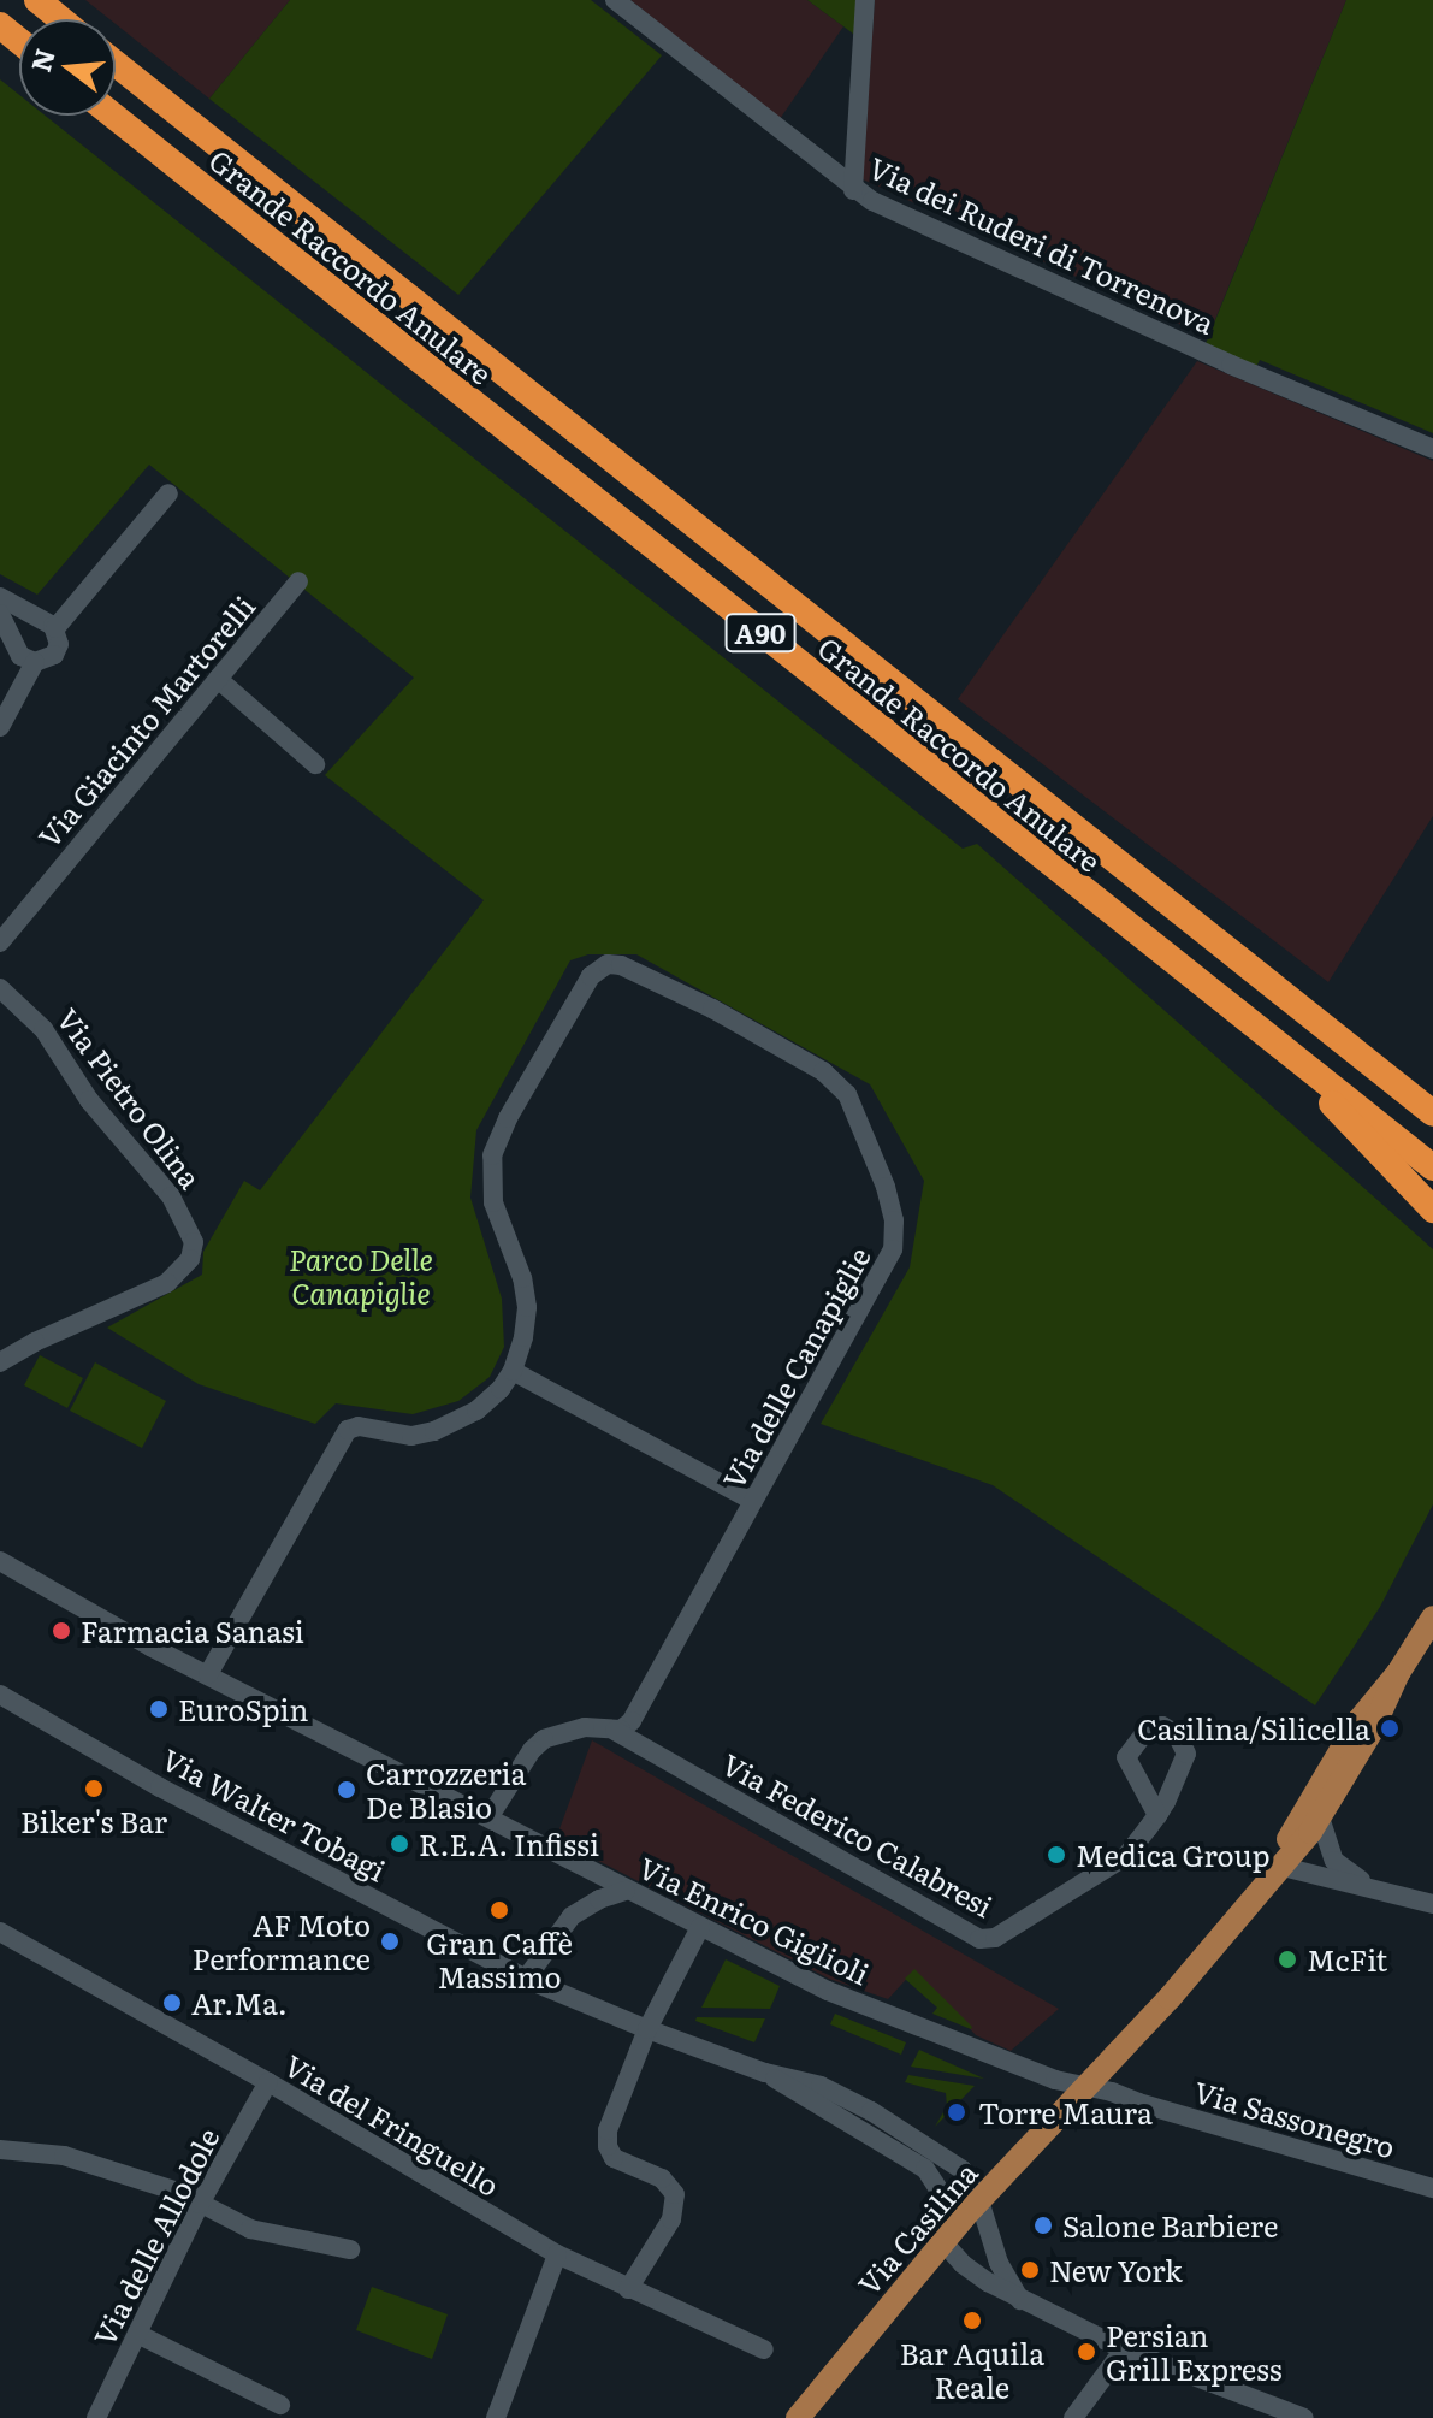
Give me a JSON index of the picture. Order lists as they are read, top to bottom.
{
  "streets": {
    "highway": ["Grande Raccordo Anulare", "A90"],
    "main road": ["Via Casilina"],
    "street": [
      "Via dei Ruderi di Torrenova",
      "Via Giacinto Martorelli",
      "Via Pietro Olina",
      "Via delle Canapiglie",
      "Via Walter Tobagi",
      "Via Federico Calabresi",
      "Via Enrico Giglioli",
      "Via Sassonegro",
      "Via del Fringuello",
      "Via delle Allodole"
    ]
  },
  "crossings": [
    ["Via delle Canapiglie", "Via Federico Calabresi"],
    ["Via Walter Tobagi", "Via Casilina"],
    ["Via Enrico Giglioli", "Via Sassonegro"],
    ["Via Enrico Giglioli", "Via Casilina"],
    ["Via Sassonegro", "Via Casilina"],
    ["Via del Fringuello", "Via delle Allodole"]
  ],
  "parks": ["Parco Delle Canapiglie"],
  "places": [
    "Farmacia Sanasi",
    "EuroSpin",
    "Casilina/Silicella",
    "Biker's Bar",
    "Carrozzeria De Blasio",
    "R.E.A. Infissi",
    "Medica Group",
    "Gran Caffè Massimo",
    "AF Moto Performance",
    "McFit",
    "Ar.Ma.",
    "Torre Maura",
    "Salone Barbiere",
    "New York",
    "Bar Aquila Reale",
    "Persian Grill Express"
  ],
  "north": "left"
}
